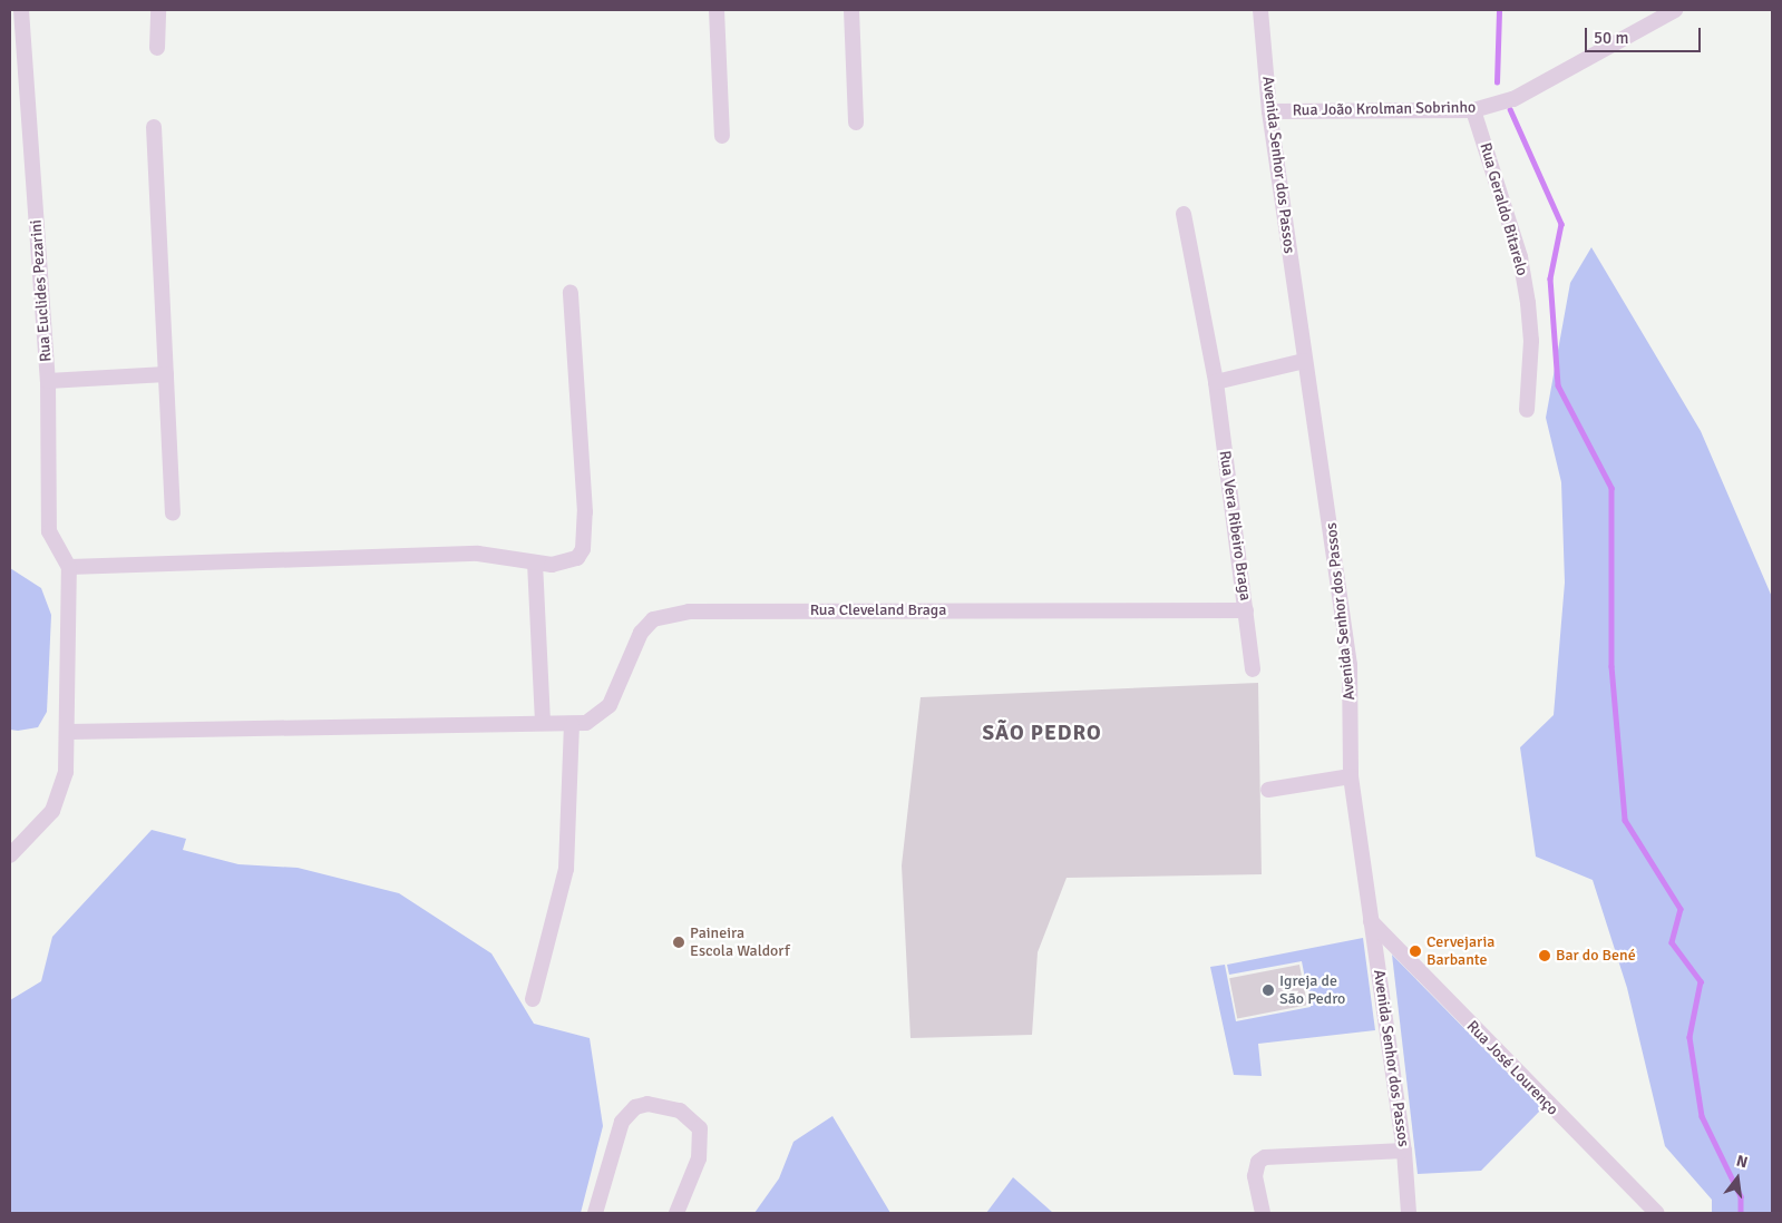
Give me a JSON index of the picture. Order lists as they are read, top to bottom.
{
  "streets": {
    "street": [
      "Rua João Krolman Sobrinho",
      "Avenida Senhor dos Passos",
      "Rua Geraldo Bitarelo",
      "Rua Euclides Pezarini",
      "Rua Vera Ribeiro Braga",
      "Rua Cleveland Braga",
      "Rua José Lourenço"
    ]
  },
  "crossings": [
    ["Rua João Krolman Sobrinho", "Avenida Senhor dos Passos"],
    ["Rua João Krolman Sobrinho", "Rua Geraldo Bitarelo"],
    ["Avenida Senhor dos Passos", "Rua José Lourenço"],
    ["Rua Vera Ribeiro Braga", "Rua Cleveland Braga"]
  ],
  "districts": ["SÃO PEDRO"],
  "places": [
    "Paineira Escola Waldorf",
    "Cervejaria Barbante",
    "Bar do Bené",
    "Igreja de São Pedro"
  ],
  "scale_bar": "50 m",
  "north": "top"
}
